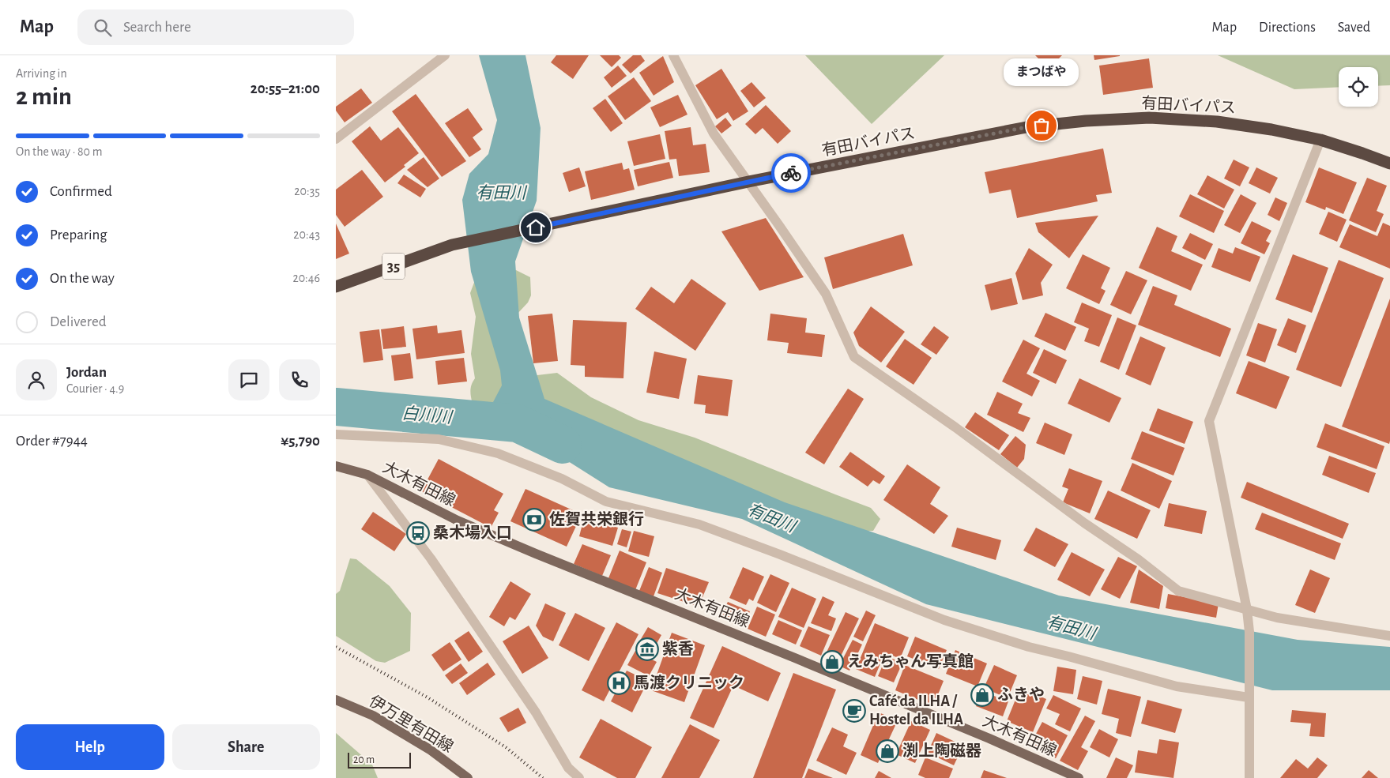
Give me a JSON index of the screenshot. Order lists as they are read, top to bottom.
{
  "streets": {
    "highway": ["有田バイパス", "35"],
    "main road": ["大木有田線", "伊万里有田線"]
  },
  "water": ["有田川", "白川川"],
  "places": {
    "other": ["まつばや"],
    "bank": ["佐賀共栄銀行"],
    "bus stop": ["桑木場入口"],
    "museum": ["紫香"],
    "shop": ["えみちゃん写真館", "ふきや", "渕上陶磁器"],
    "hospital": ["馬渡クリニック"],
    "cafe": ["Café da ILHA / Hostel da ILHA"]
  },
  "scale_bar": "20 m",
  "page": {
    "header": "Map",
    "search": "Search here",
    "nav": ["Map", "Directions", "Saved"],
    "heading": ["2 min", "Arriving in", "20:55–21:00"],
    "panel": [
      "Jordan",
      "Courier · 4.9",
      "Order #7944",
      "¥5,790"
    ],
    "bubble": "まつばや",
    "bar": "On the way · 80 m",
    "list": [
      ["Confirmed", "20:35"],
      ["Preparing", "20:43"],
      ["On the way", "20:46"],
      "Delivered"
    ],
    "buttons": ["Help", "Share"],
    "scale": "20 m"
  }
}
